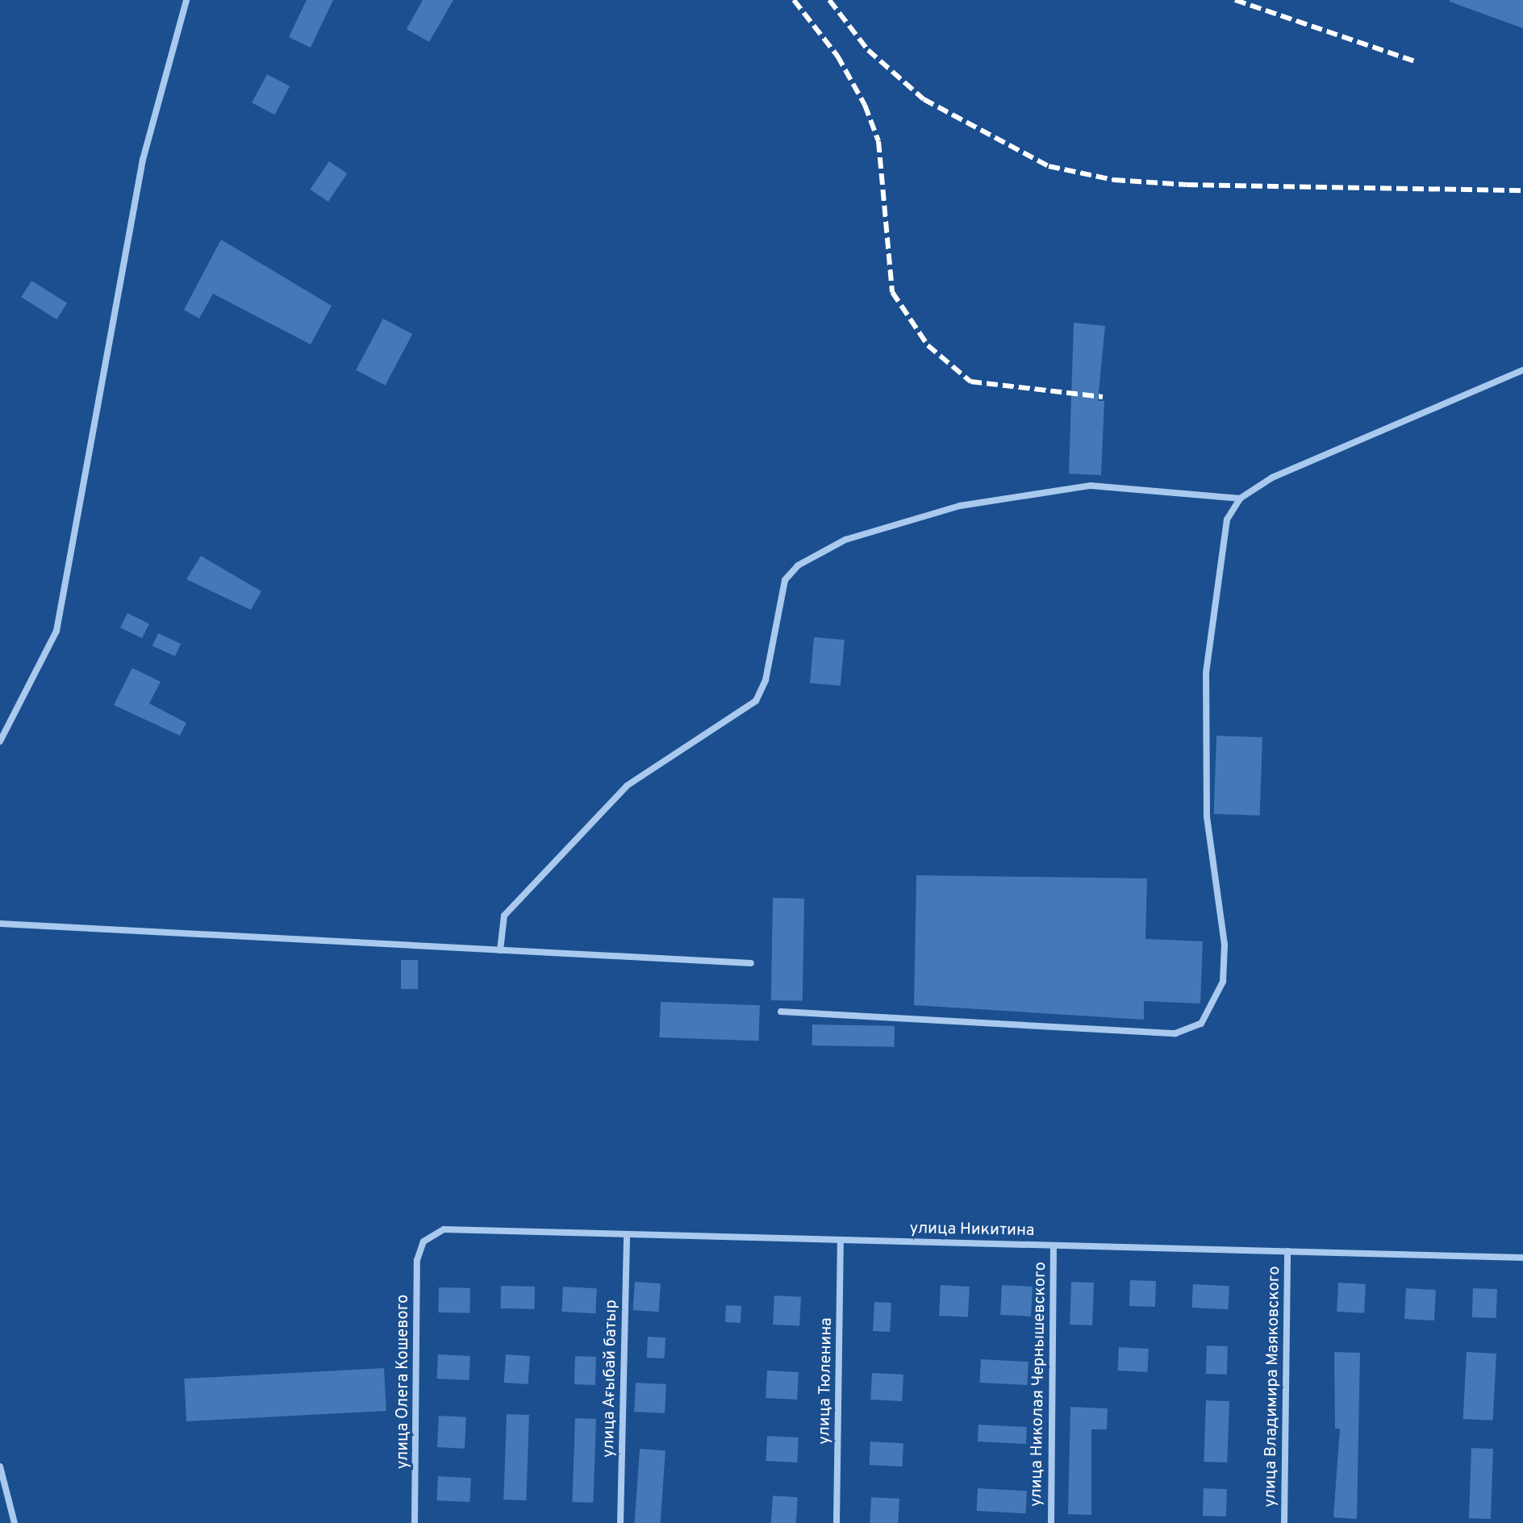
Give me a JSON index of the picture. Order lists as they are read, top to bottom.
{
  "streets": {
    "street": [
      "улица Никитина",
      "улица Ағыбай батыр",
      "улица Тюленина",
      "улица Олега Кошевого",
      "улица Николая Чернышевского",
      "улица Владимира Маяковского"
    ]
  },
  "crossings": [
    ["улица Никитина", "улица Ағыбай батыр"],
    ["улица Никитина", "улица Тюленина"],
    ["улица Никитина", "улица Олега Кошевого"],
    ["улица Никитина", "улица Николая Чернышевского"],
    ["улица Никитина", "улица Владимира Маяковского"]
  ]
}
